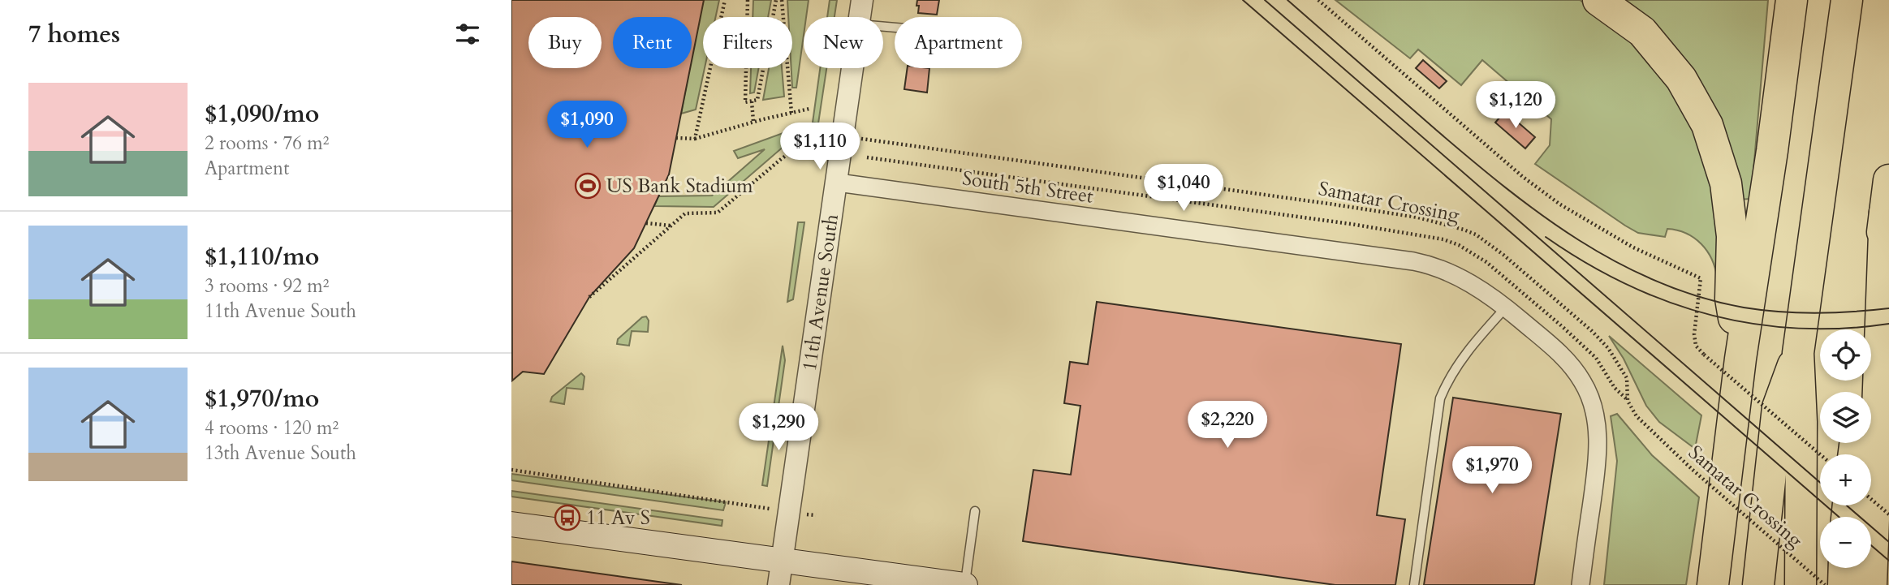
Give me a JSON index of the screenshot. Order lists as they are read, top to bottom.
{
  "streets": {
    "street": ["South 5th Street", "11th Avenue South"],
    "path": ["Samatar Crossing"]
  },
  "crossings": [
    ["South 5th Street", "11th Avenue South"]
  ],
  "places": {
    "sports": ["US Bank Stadium"],
    "bus stop": ["11 Av S"]
  },
  "page": {
    "heading": "7 homes",
    "chip": [
      "Buy",
      "Rent",
      "Filters",
      "New",
      "Apartment"
    ],
    "list": [
      {
        "name": "$1,090/mo",
        "note": "2 rooms · 76 m² · Apartment"
      },
      {
        "name": "$1,110/mo",
        "note": "3 rooms · 92 m² · 11th Avenue South"
      },
      {
        "name": "$1,970/mo",
        "note": "4 rooms · 120 m² · 13th Avenue South"
      }
    ],
    "price": [
      "$1,120",
      "$1,090",
      "$1,110",
      "$1,040",
      "$2,220",
      "$1,290",
      "$1,970"
    ],
    "map_buttons": ["+", "−"]
  }
}
